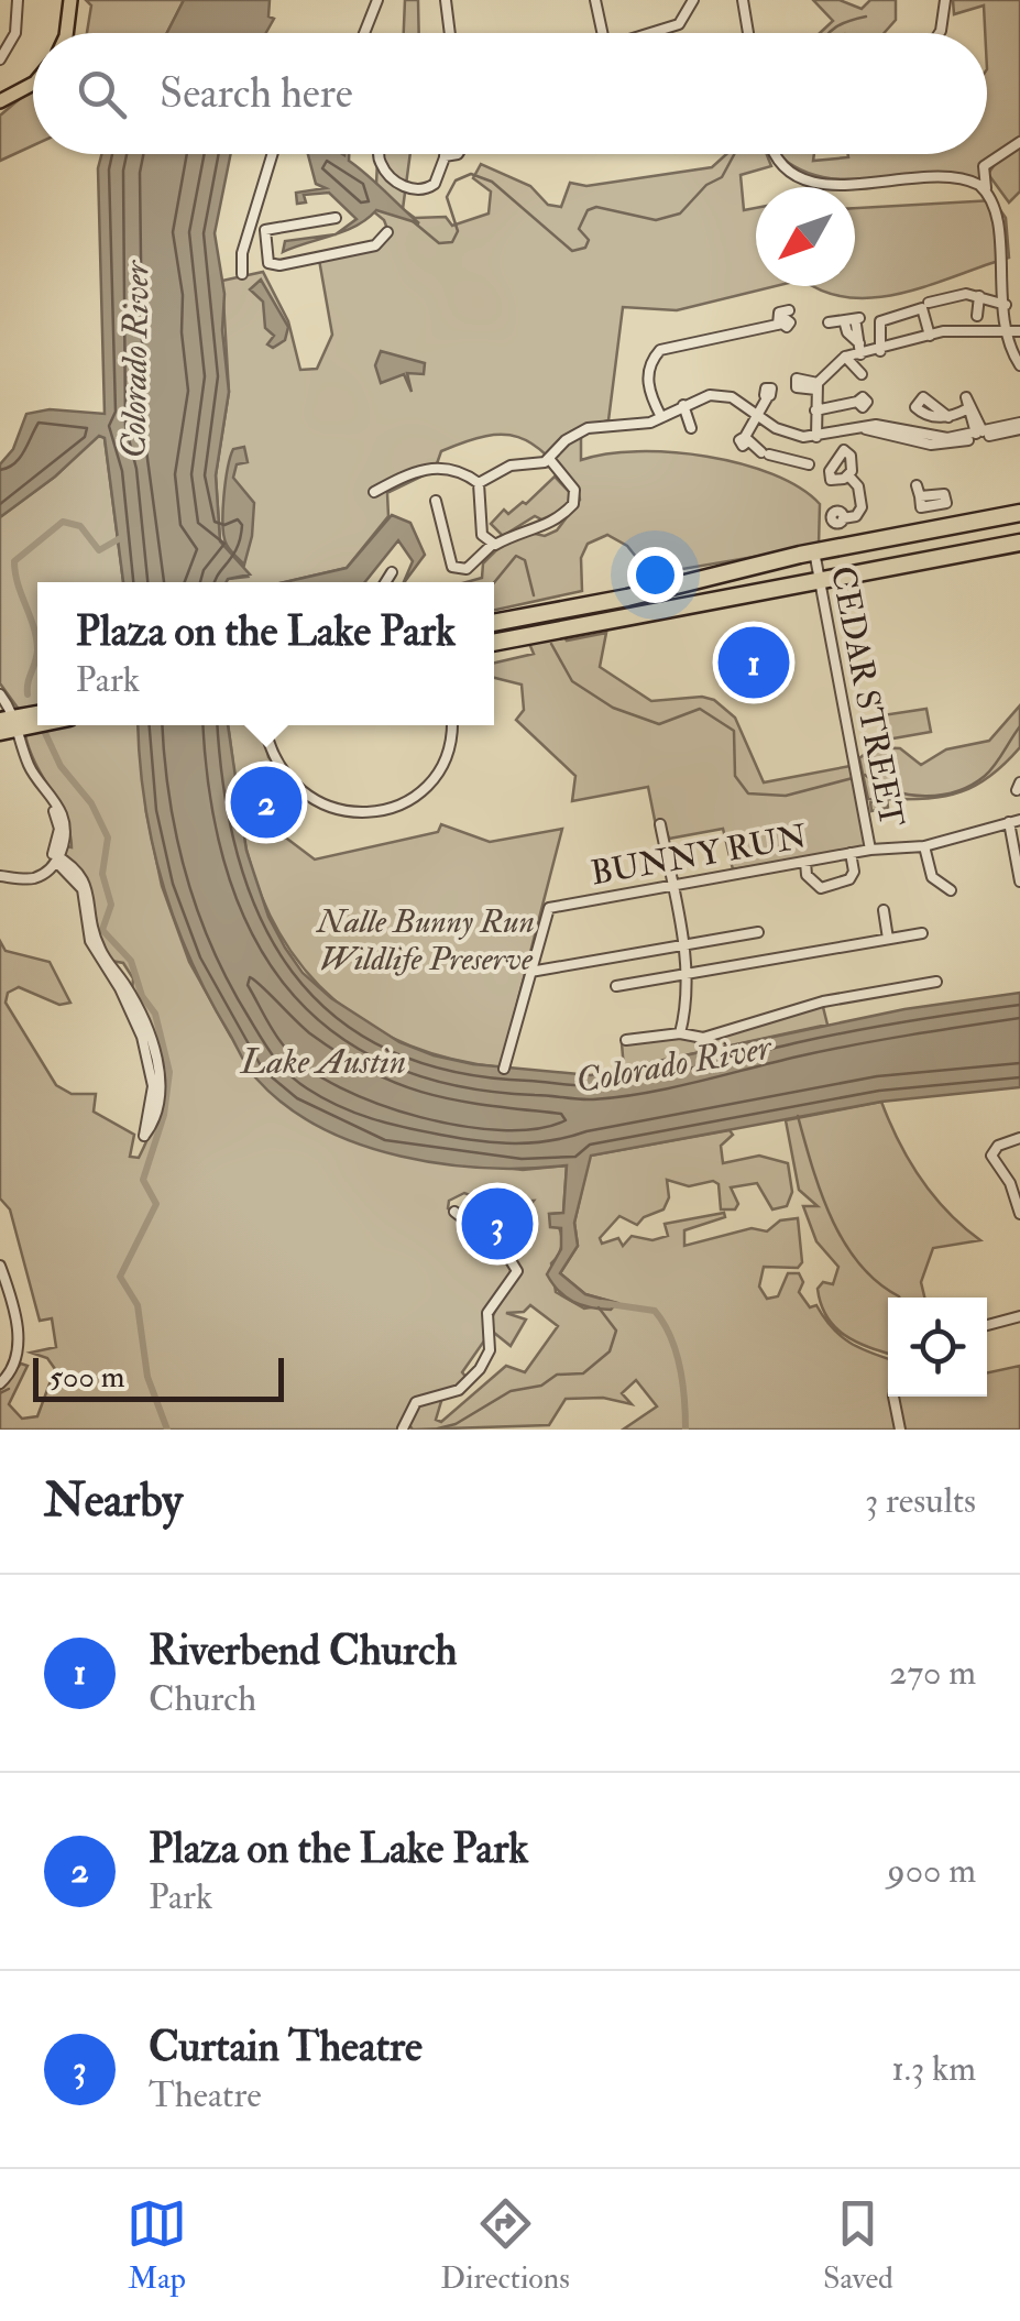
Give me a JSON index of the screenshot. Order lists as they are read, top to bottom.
{
  "streets": {
    "street": ["CEDAR STREET", "BUNNY RUN"]
  },
  "crossings": [
    ["CEDAR STREET", "BUNNY RUN"]
  ],
  "water": ["Colorado River", "Lake Austin"],
  "parks": ["Nalle Bunny Run Wildlife Preserve"],
  "scale_bar": "500 m",
  "north": "bottom left",
  "page": {
    "search": "Search here",
    "popup": ["Plaza on the Lake Park", "Park"],
    "pins": ["1", "2", "3"],
    "scale": "500 m",
    "heading": ["Nearby", "3 results"],
    "list": [
      {
        "mark": "1",
        "name": "Riverbend Church",
        "note": "Church",
        "value": "270 m"
      },
      {
        "mark": "2",
        "name": "Plaza on the Lake Park",
        "note": "Park",
        "value": "900 m"
      },
      {
        "mark": "3",
        "name": "Curtain Theatre",
        "note": "Theatre",
        "value": "1.3 km"
      }
    ],
    "nav": ["Map", "Directions", "Saved"]
  }
}
